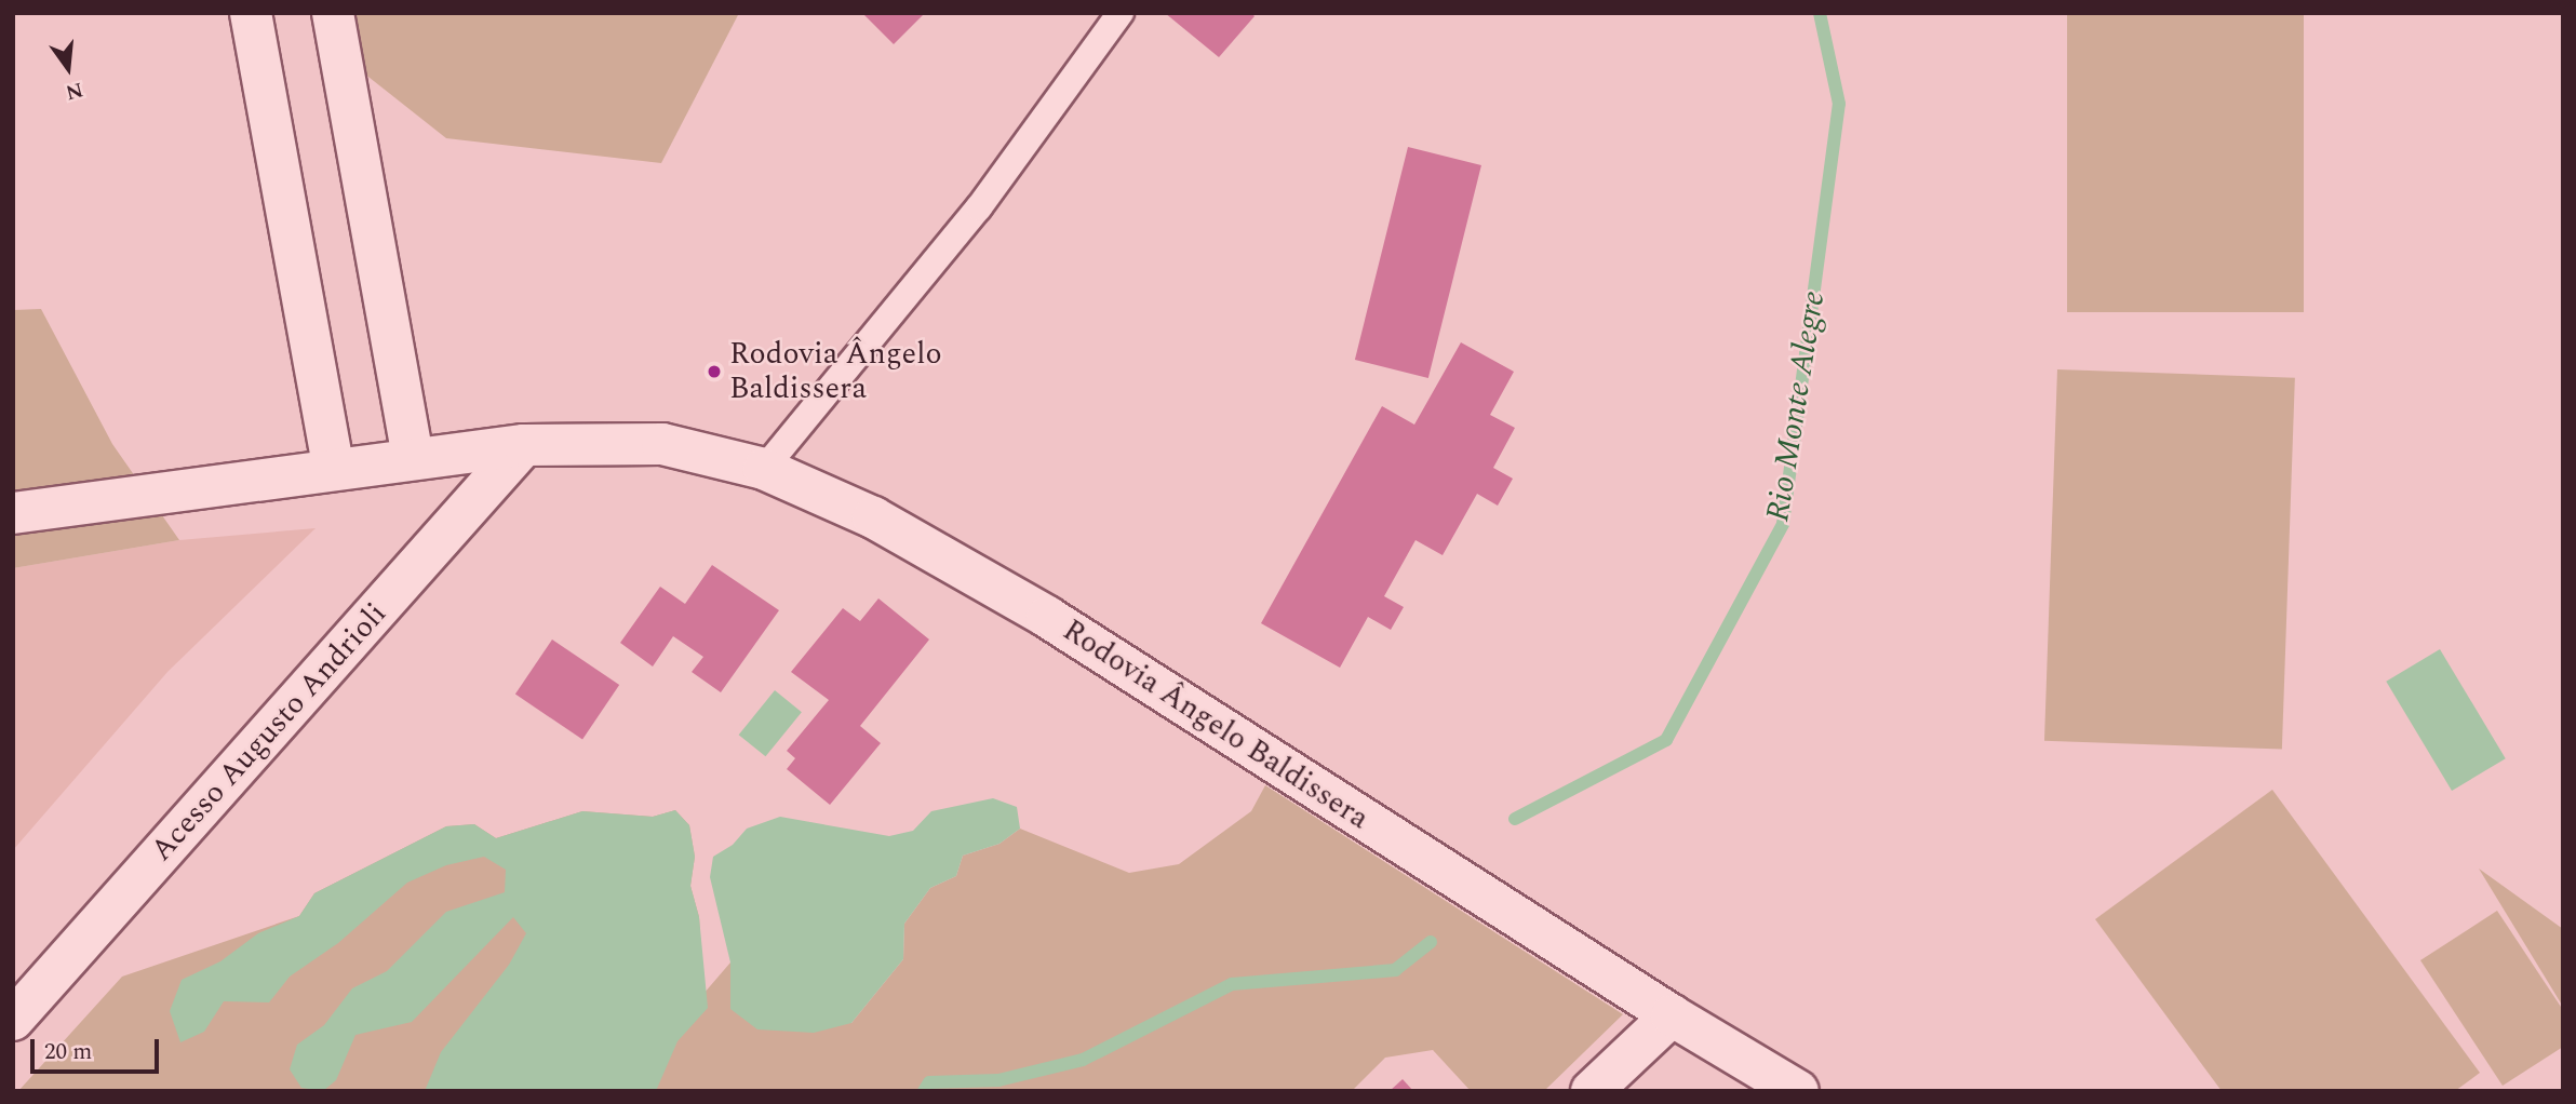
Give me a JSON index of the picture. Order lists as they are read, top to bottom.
{
  "streets": {
    "street": ["Rodovia Ângelo Baldissera", "Acesso Augusto Andrioli"]
  },
  "crossings": [
    ["Rodovia Ângelo Baldissera", "Acesso Augusto Andrioli"]
  ],
  "water": ["Rio Monte Alegre"],
  "places": ["Rodovia Ângelo Baldissera"],
  "scale_bar": "20 m",
  "north": "bottom"
}
